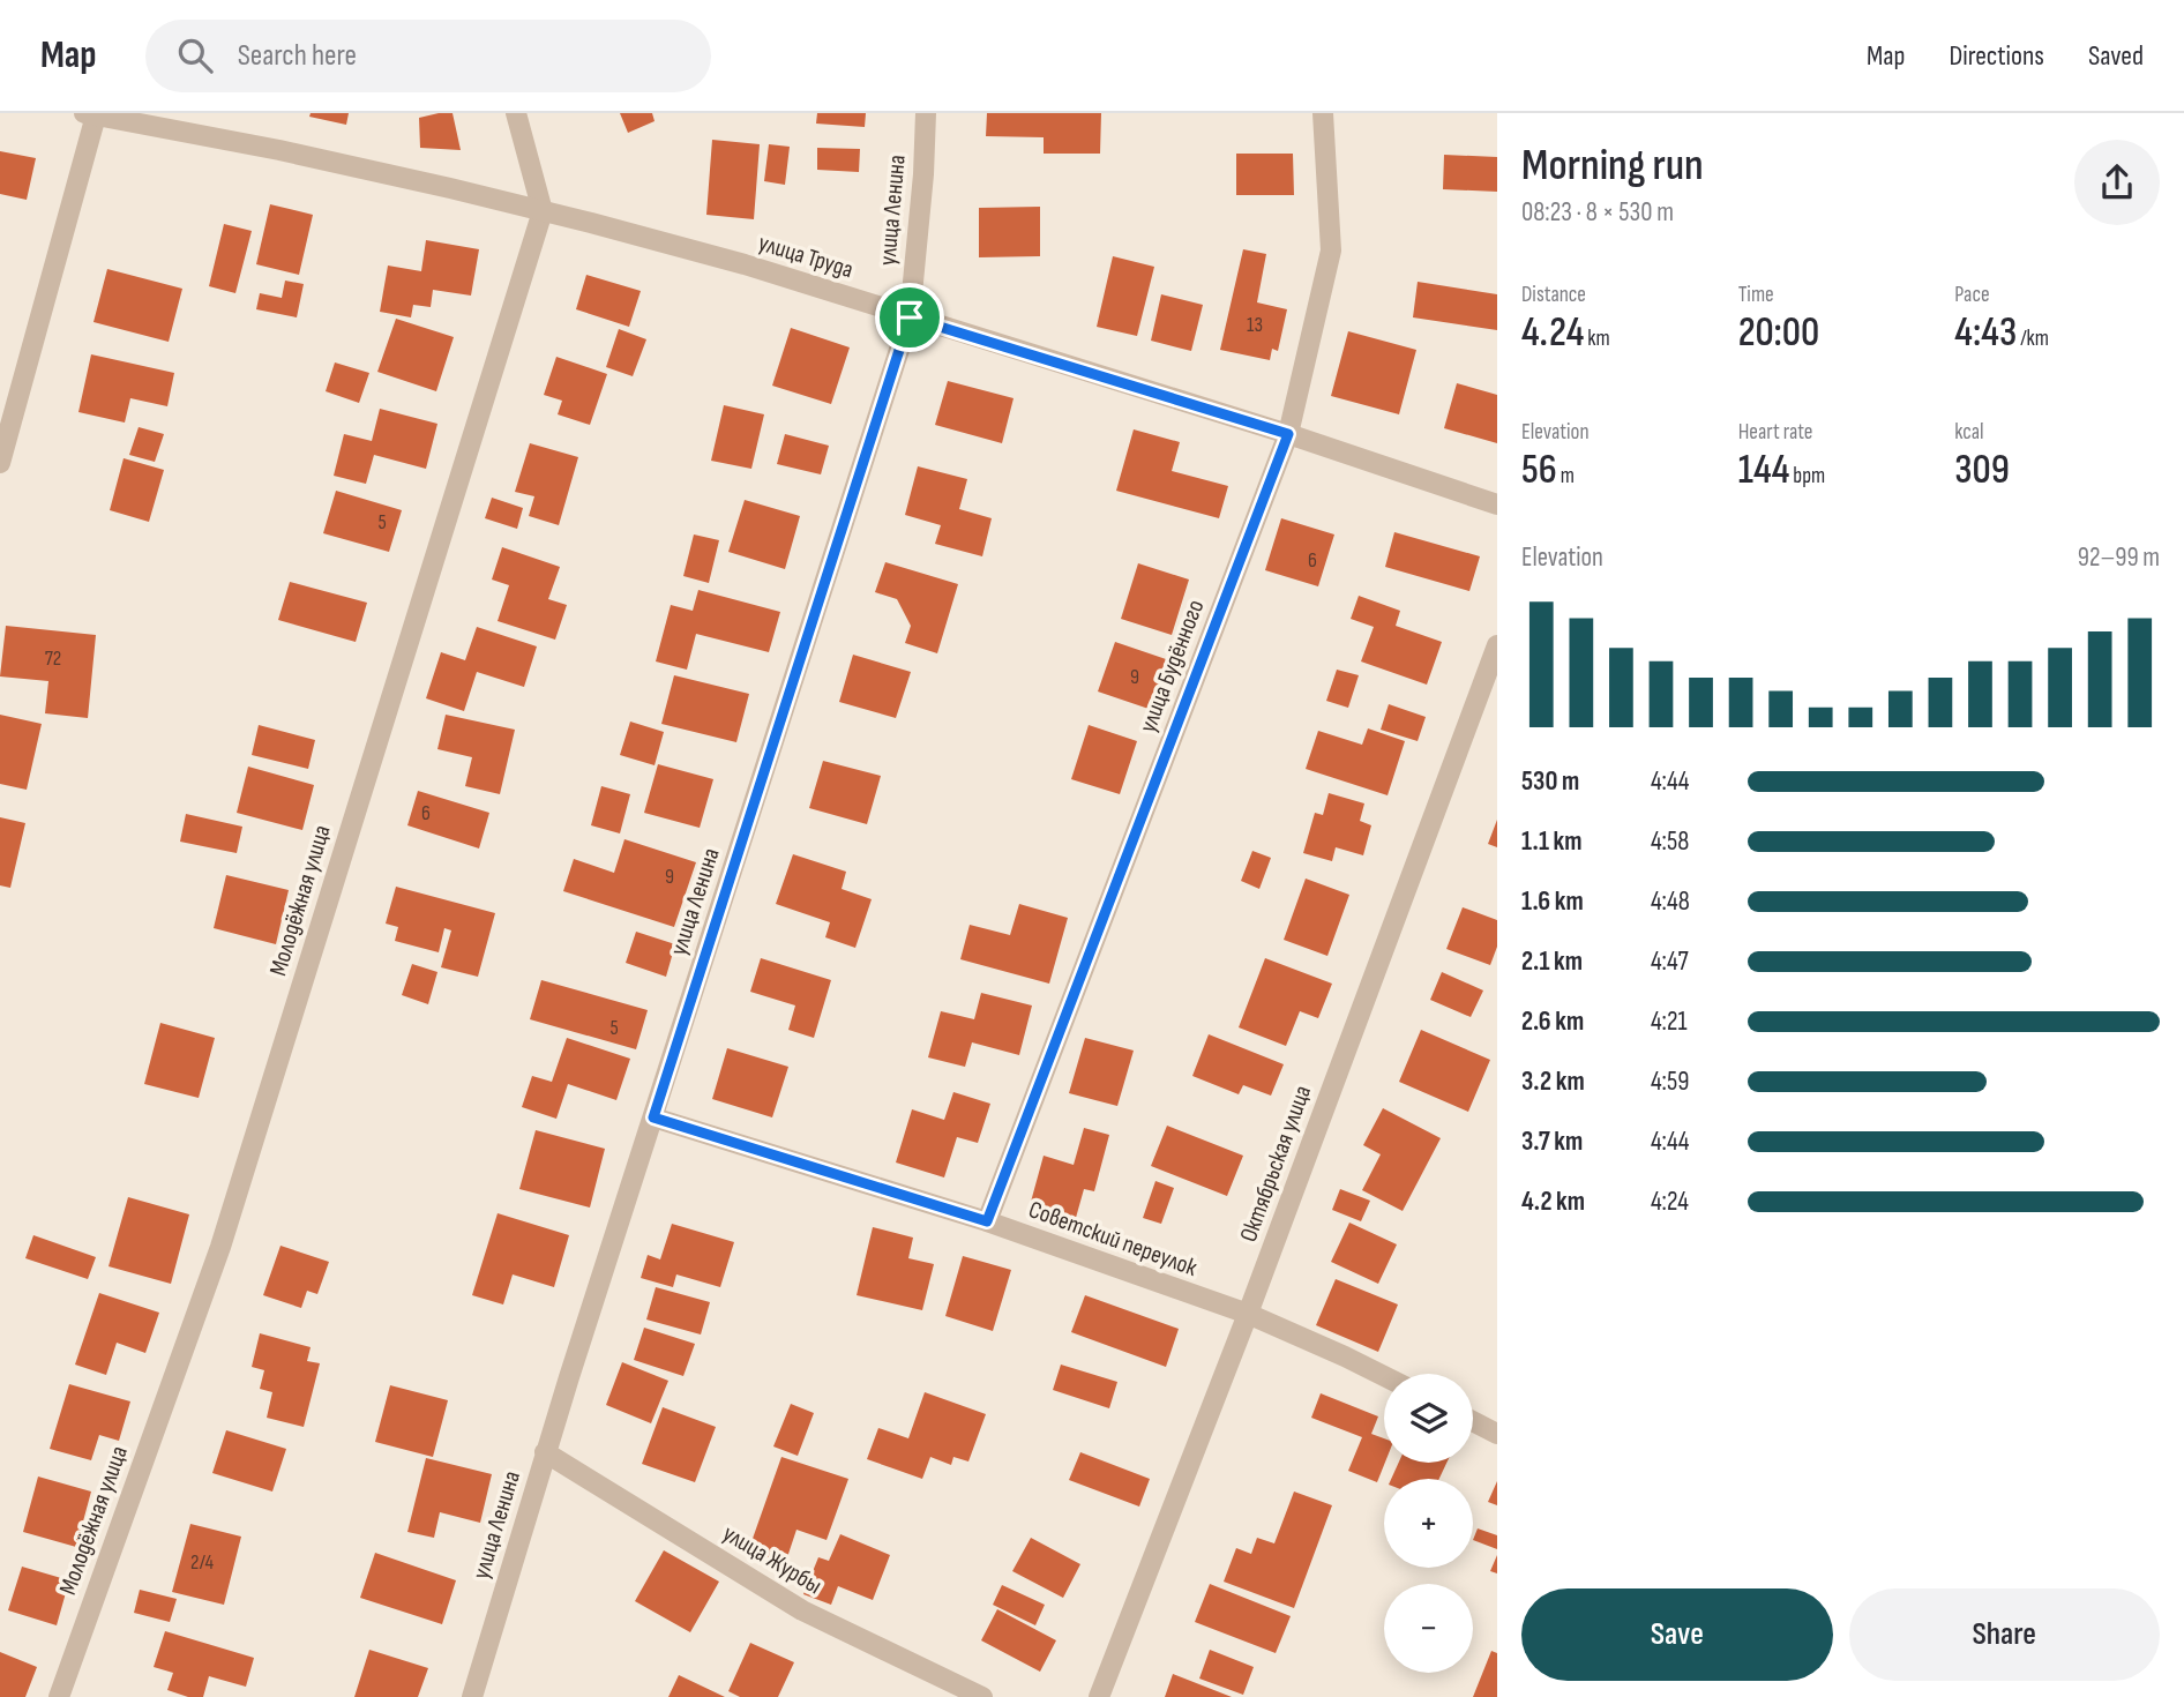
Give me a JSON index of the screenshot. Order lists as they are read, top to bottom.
{
  "streets": {
    "street": [
      "улица Ленина",
      "улица Труда",
      "улица Будённого",
      "Молодёжная улица",
      "Октябрьская улица",
      "Советский переулок",
      "улица Журбы"
    ]
  },
  "crossings": [
    ["улица Ленина", "улица Труда"],
    ["улица Ленина", "Советский переулок"],
    ["улица Ленина", "улица Журбы"],
    ["улица Труда", "улица Будённого"],
    ["улица Труда", "Молодёжная улица"],
    ["улица Будённого", "Советский переулок"],
    ["Октябрьская улица", "Советский переулок"]
  ],
  "house_numbers": [
    "13",
    "5",
    "6",
    "72",
    "9",
    "6",
    "9",
    "5",
    "2/4"
  ],
  "page": {
    "header": "Map",
    "search": "Search here",
    "nav": ["Map", "Directions", "Saved"],
    "heading": ["Morning run", "08:23 · 8 × 530 m"],
    "stats": [
      ["Distance", "4.24 km"],
      ["Time", "20:00"],
      ["Pace", "4:43 /km"],
      ["Elevation", "56 m"],
      ["Heart rate", "144 bpm"],
      ["kcal", "309"]
    ],
    "chart": ["Elevation", "92–99 m"],
    "list": [
      {
        "name": "530 m",
        "note": "4:44"
      },
      {
        "name": "1.1 km",
        "note": "4:58"
      },
      {
        "name": "1.6 km",
        "note": "4:48"
      },
      {
        "name": "2.1 km",
        "note": "4:47"
      },
      {
        "name": "2.6 km",
        "note": "4:21"
      },
      {
        "name": "3.2 km",
        "note": "4:59"
      },
      {
        "name": "3.7 km",
        "note": "4:44"
      },
      {
        "name": "4.2 km",
        "note": "4:24"
      }
    ],
    "map_buttons": ["+", "−"],
    "buttons": ["Save", "Share"]
  }
}
